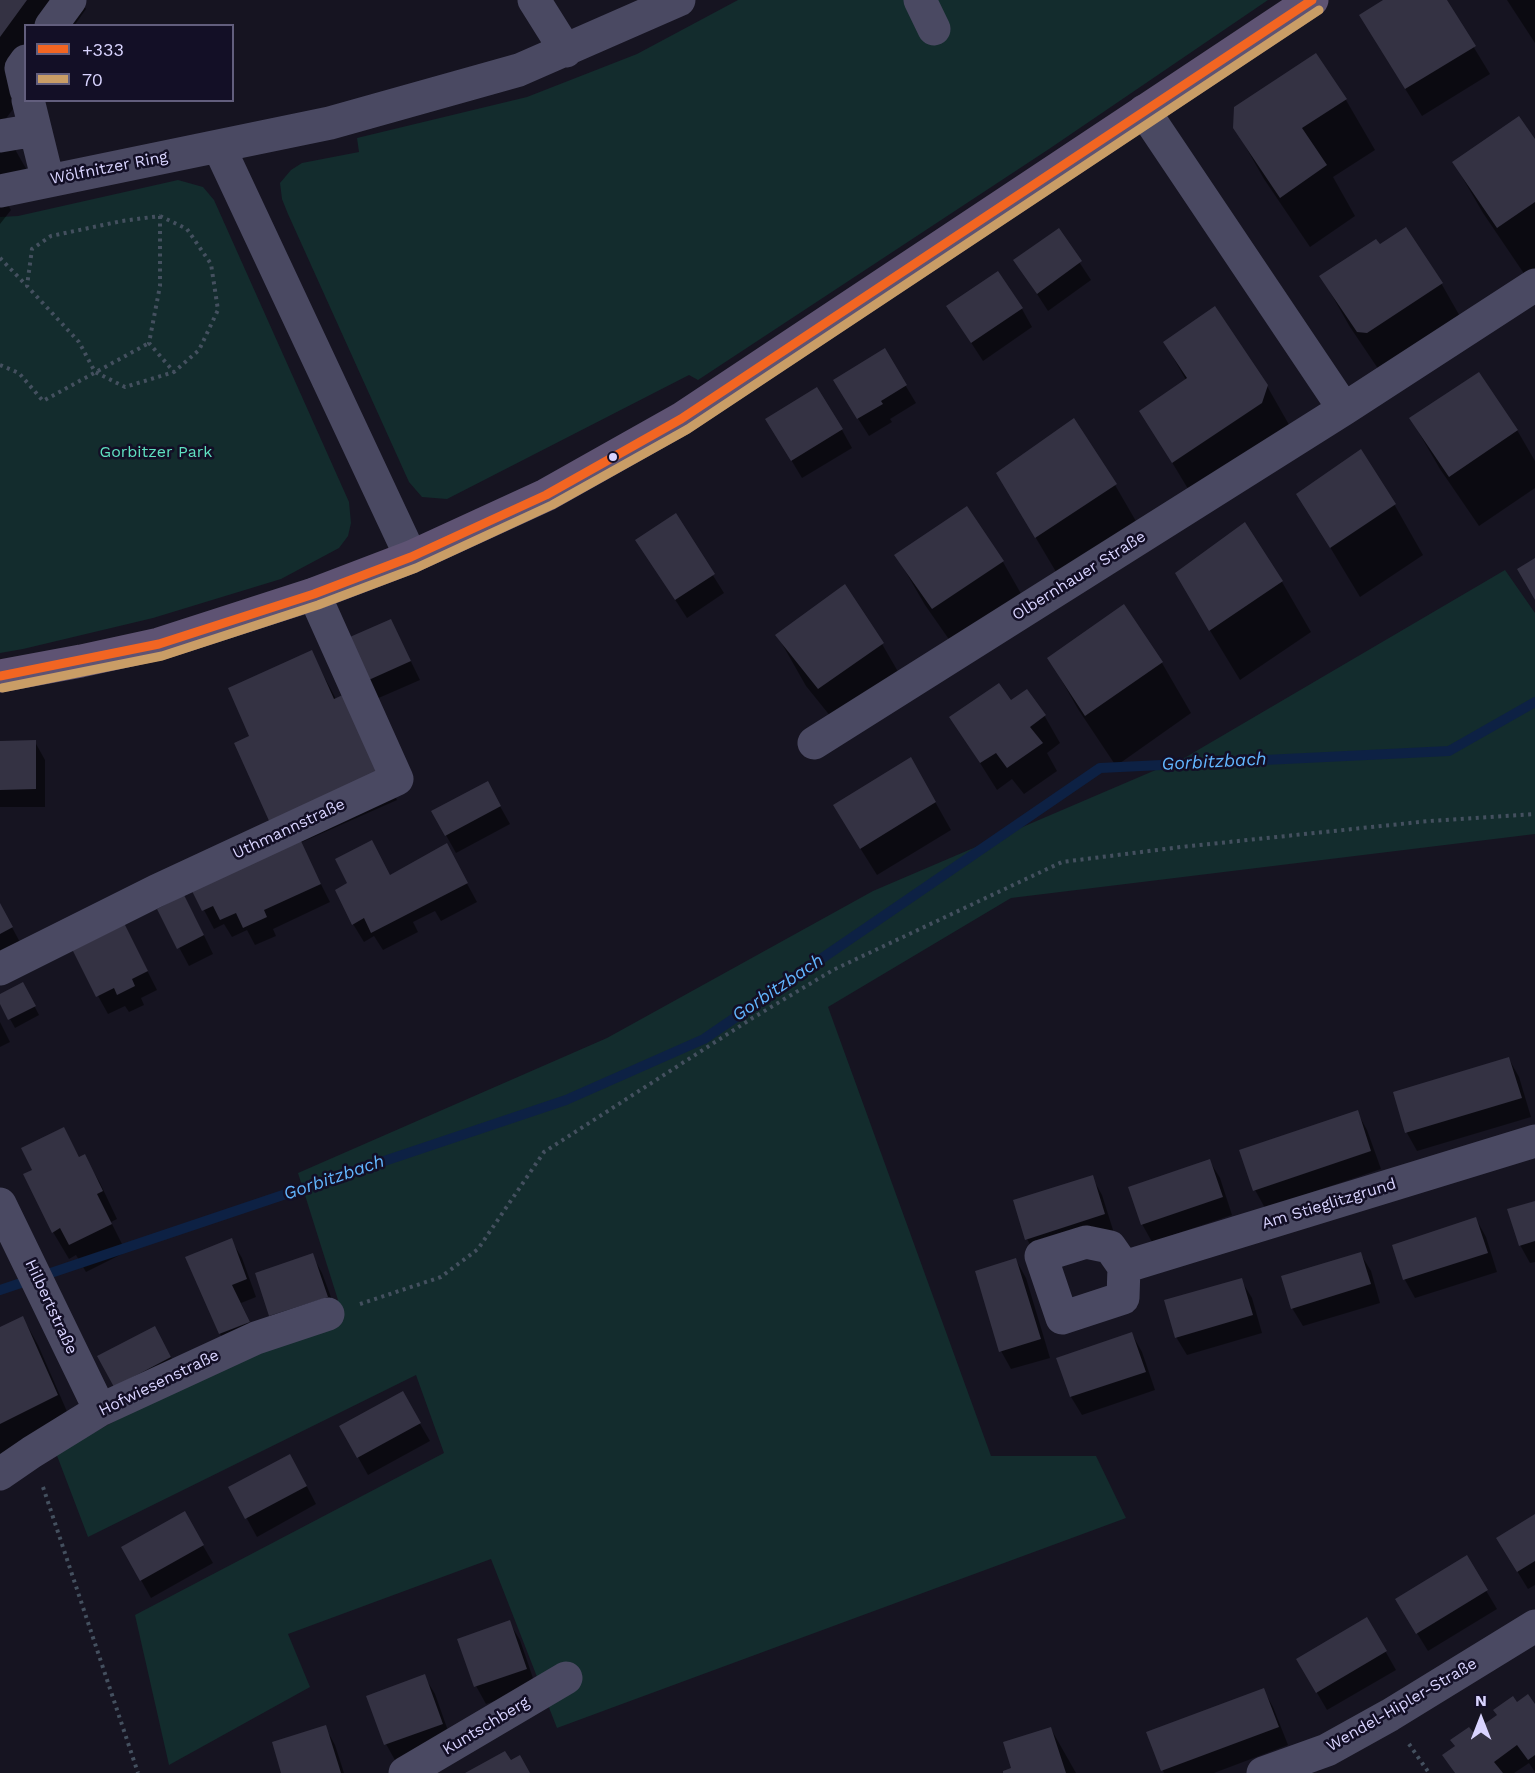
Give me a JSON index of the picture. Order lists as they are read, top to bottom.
{
  "streets": {
    "street": [
      "Wölfnitzer Ring",
      "Olbernhauer Straße",
      "Uthmannstraße",
      "Am Stieglitzgrund",
      "Hilbertstraße",
      "Hofwiesenstraße",
      "Wendel-Hipler-Straße",
      "Kuntschberg"
    ]
  },
  "crossings": [
    ["Hilbertstraße", "Hofwiesenstraße"]
  ],
  "water": ["Gorbitzbach"],
  "parks": ["Gorbitzer Park"],
  "lines": ["transit line +333", "transit line 70"],
  "legend": ["+333", "70"],
  "north": "top"
}
